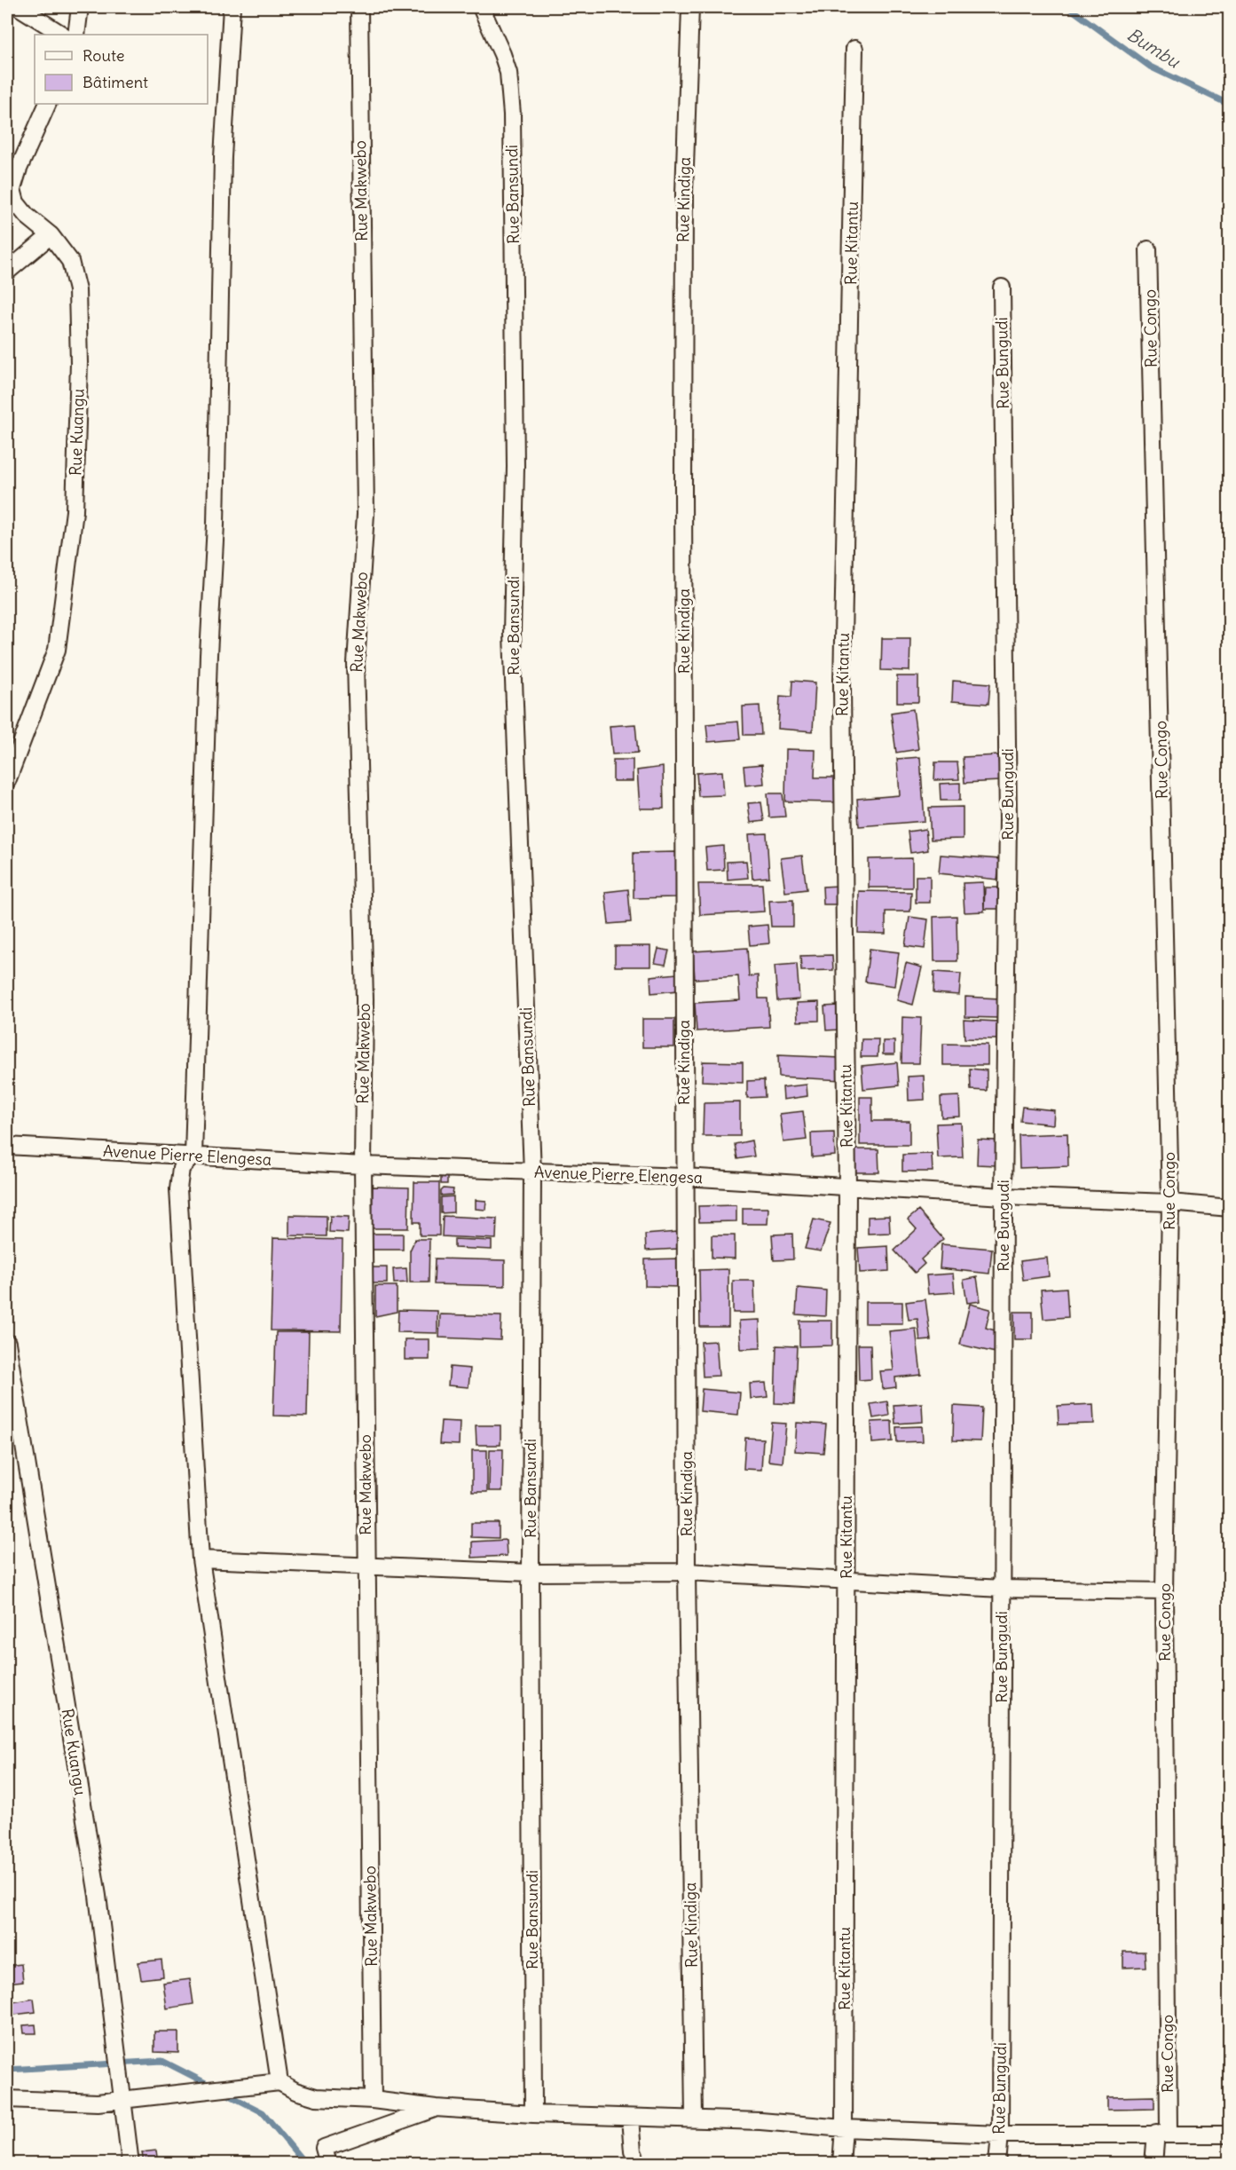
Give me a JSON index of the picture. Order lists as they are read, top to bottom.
{
  "streets": {
    "street": [
      "Rue Makwebo",
      "Rue Bansundi",
      "Rue Kindiga",
      "Rue Kitantu",
      "Rue Congo",
      "Rue Bungudi",
      "Rue Kuangu",
      "Avenue Pierre Elengesa"
    ]
  },
  "crossings": [
    ["Rue Makwebo", "Avenue Pierre Elengesa"],
    ["Rue Bansundi", "Avenue Pierre Elengesa"],
    ["Rue Kindiga", "Avenue Pierre Elengesa"],
    ["Rue Kitantu", "Avenue Pierre Elengesa"],
    ["Rue Congo", "Avenue Pierre Elengesa"],
    ["Rue Bungudi", "Avenue Pierre Elengesa"]
  ],
  "water": ["Bumbu"],
  "legend": ["Route", "Bâtiment"]
}
